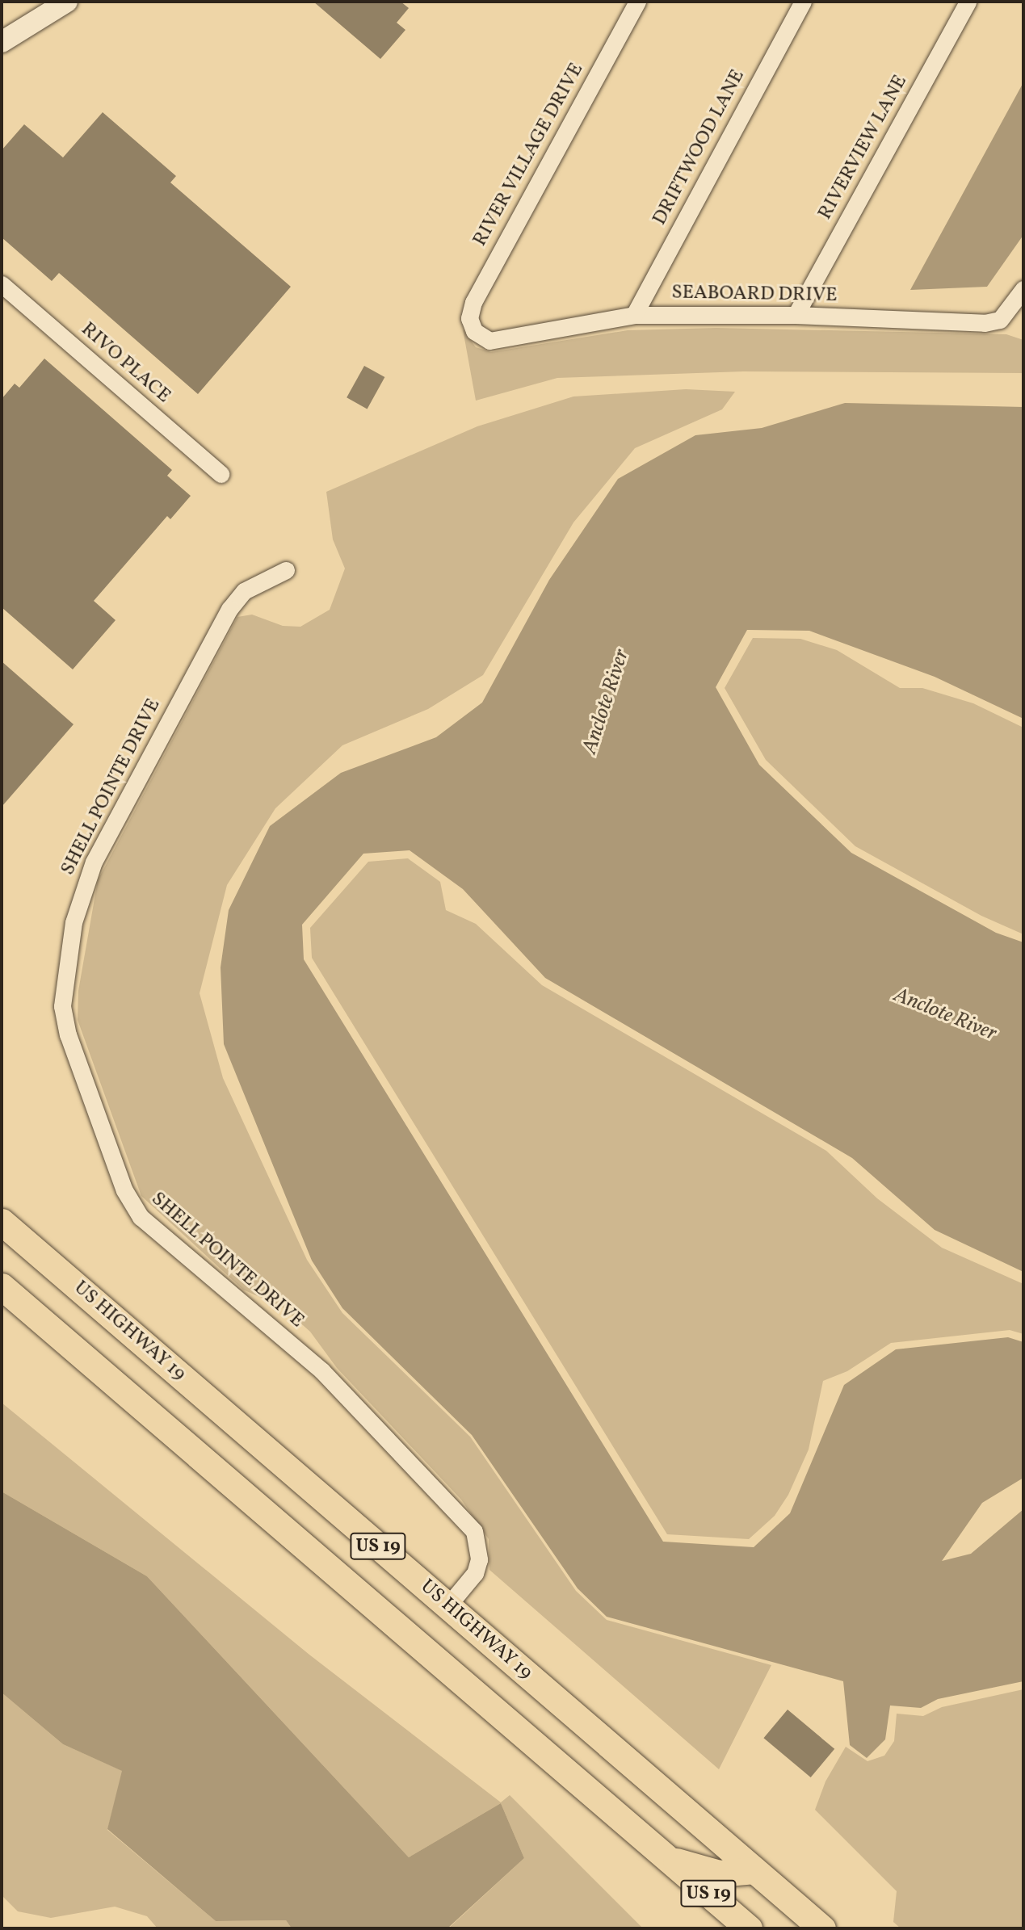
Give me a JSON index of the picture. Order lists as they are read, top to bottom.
{
  "streets": {
    "highway": ["US HIGHWAY 19", "US 19"],
    "street": [
      "DRIFTWOOD LANE",
      "RIVERVIEW LANE",
      "RIVER VILLAGE DRIVE",
      "SEABOARD DRIVE",
      "RIVO PLACE",
      "SHELL POINTE DRIVE"
    ]
  },
  "crossings": [
    ["DRIFTWOOD LANE", "SEABOARD DRIVE"],
    ["RIVERVIEW LANE", "SEABOARD DRIVE"],
    ["RIVER VILLAGE DRIVE", "SEABOARD DRIVE"],
    ["SHELL POINTE DRIVE", "US HIGHWAY 19"]
  ],
  "water": ["Anclote River"]
}
